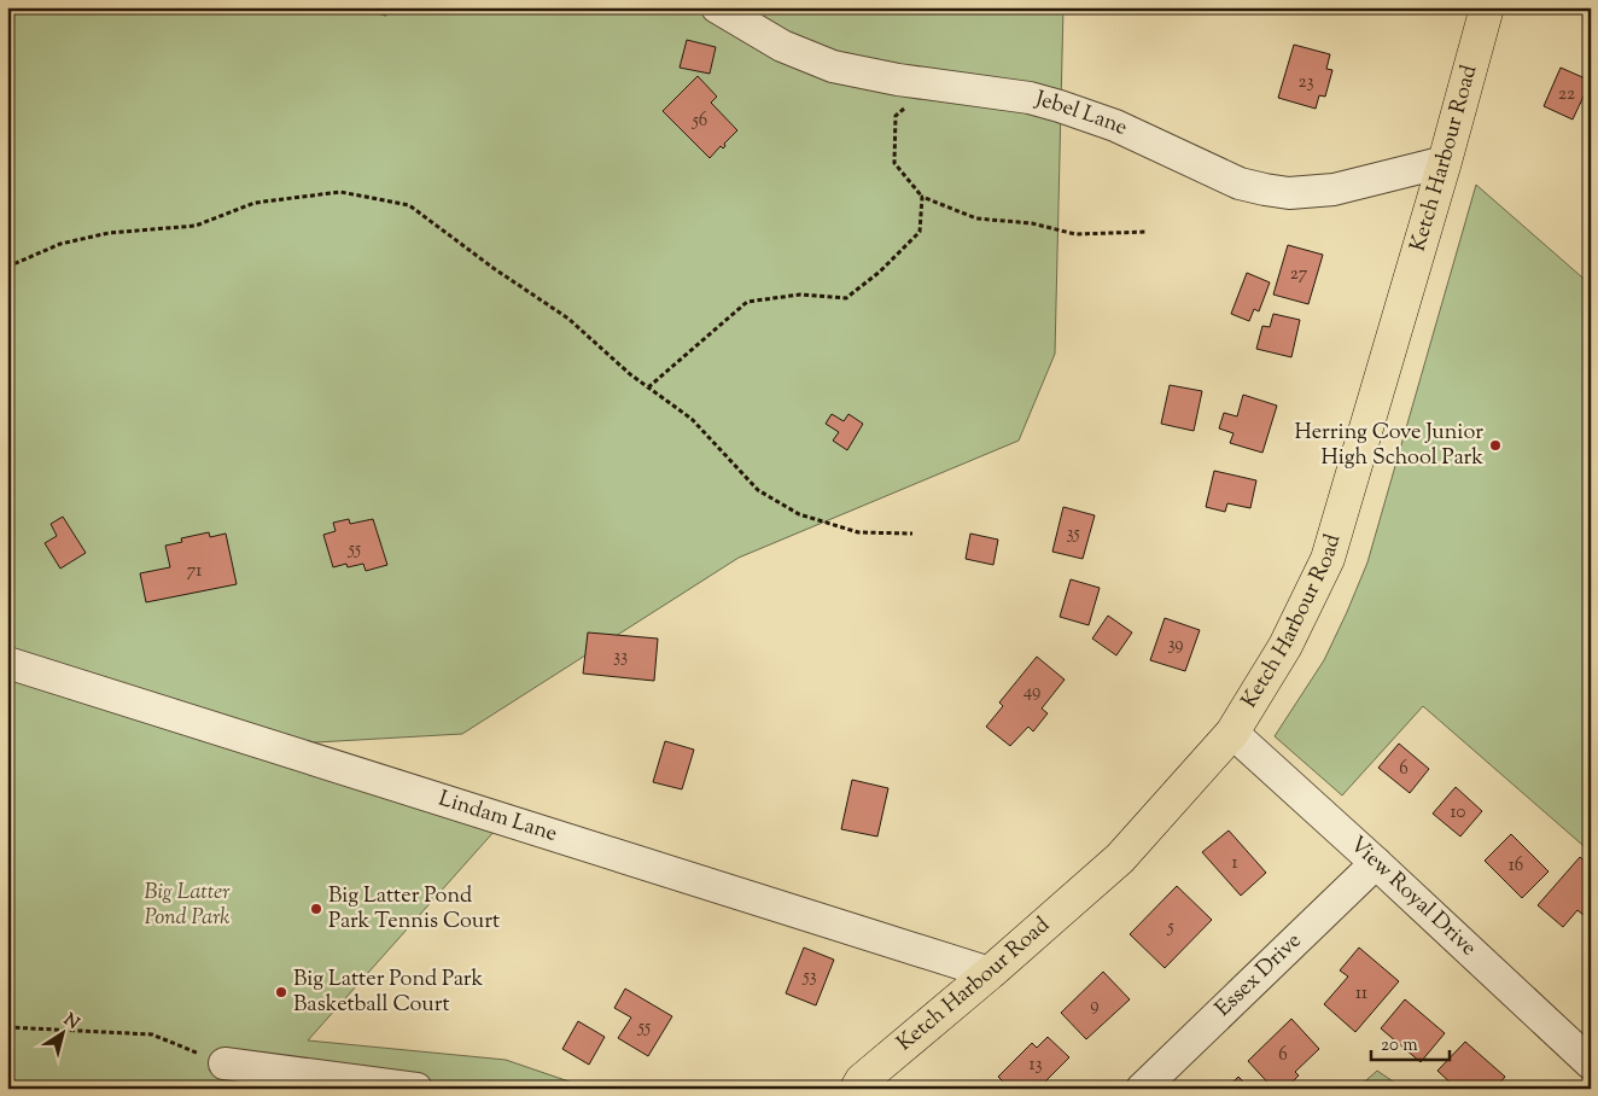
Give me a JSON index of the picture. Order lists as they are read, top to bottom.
{
  "streets": {
    "main road": ["Ketch Harbour Road"],
    "street": [
      "Jebel Lane",
      "Lindam Lane",
      "View Royal Drive",
      "Essex Drive"
    ]
  },
  "crossings": [
    ["Jebel Lane", "Ketch Harbour Road"],
    ["Ketch Harbour Road", "Lindam Lane"],
    ["Ketch Harbour Road", "View Royal Drive"],
    ["View Royal Drive", "Essex Drive"]
  ],
  "parks": ["Big Latter Pond Park"],
  "places": ["Herring Cove Junior High School Park", "Big Latter Pond Park Tennis Court", "Big Latter Pond Park Basketball Court"],
  "house_numbers": [
    "23",
    "22",
    "56",
    "27",
    "35",
    "55",
    "71",
    "39",
    "33",
    "49",
    "6",
    "10",
    "1",
    "16",
    "5",
    "53",
    "11",
    "9",
    "55",
    "6",
    "13"
  ],
  "scale_bar": "20 m",
  "north": "top right"
}
